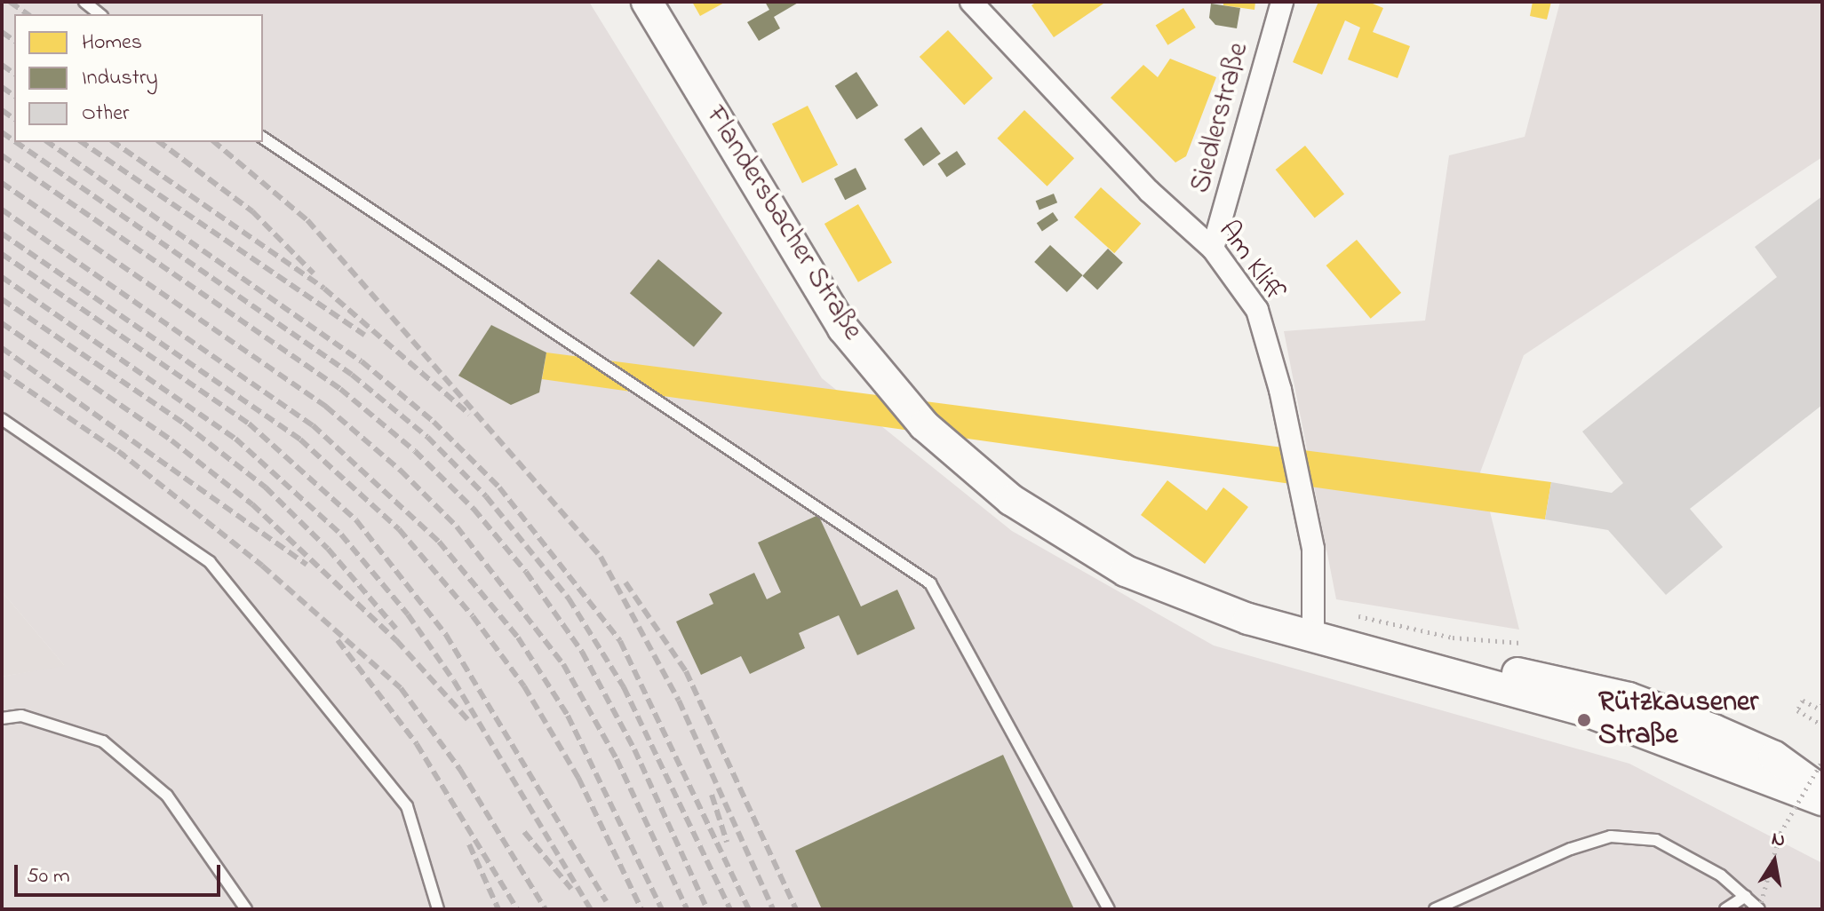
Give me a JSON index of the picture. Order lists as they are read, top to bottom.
{
  "streets": {
    "street": ["Siedlerstraße", "Flandersbacher Straße", "Am Kliff"]
  },
  "crossings": [
    ["Siedlerstraße", "Am Kliff"],
    ["Flandersbacher Straße", "Am Kliff"]
  ],
  "places": ["Rützkausener Straße"],
  "legend": ["Homes", "Industry", "Other"],
  "scale_bar": "50 m",
  "north": "top"
}
